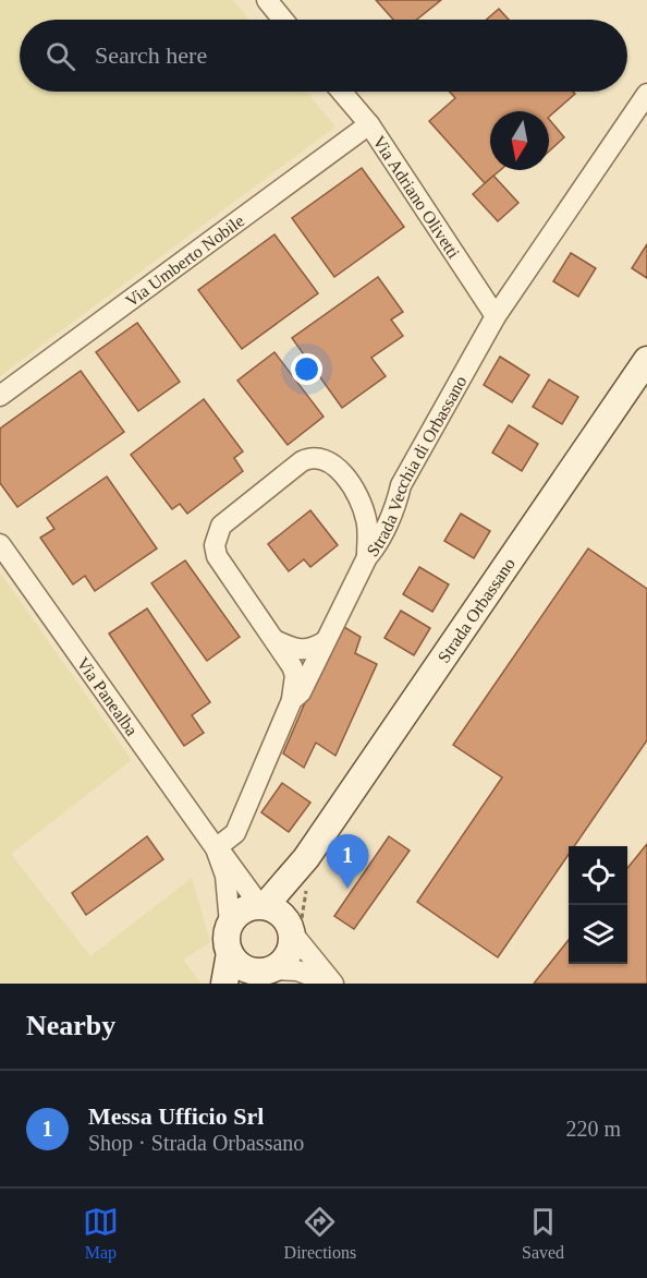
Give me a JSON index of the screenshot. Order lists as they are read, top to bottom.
{
  "streets": {
    "main road": ["Strada Orbassano"],
    "street": [
      "Via Adriano Olivetti",
      "Via Umberto Nobile",
      "Strada Vecchia di Orbassano",
      "Via Panealba"
    ]
  },
  "crossings": [
    ["Via Adriano Olivetti", "Via Umberto Nobile"],
    ["Via Adriano Olivetti", "Strada Vecchia di Orbassano"],
    ["Strada Vecchia di Orbassano", "Via Panealba"]
  ],
  "north": "bottom",
  "page": {
    "search": "Search here",
    "pins": "1",
    "heading": "Nearby",
    "list": [
      {
        "mark": "1",
        "name": "Messa Ufficio Srl",
        "note": "Shop · Strada Orbassano",
        "value": "220 m"
      }
    ],
    "nav": ["Map", "Directions", "Saved"]
  }
}
